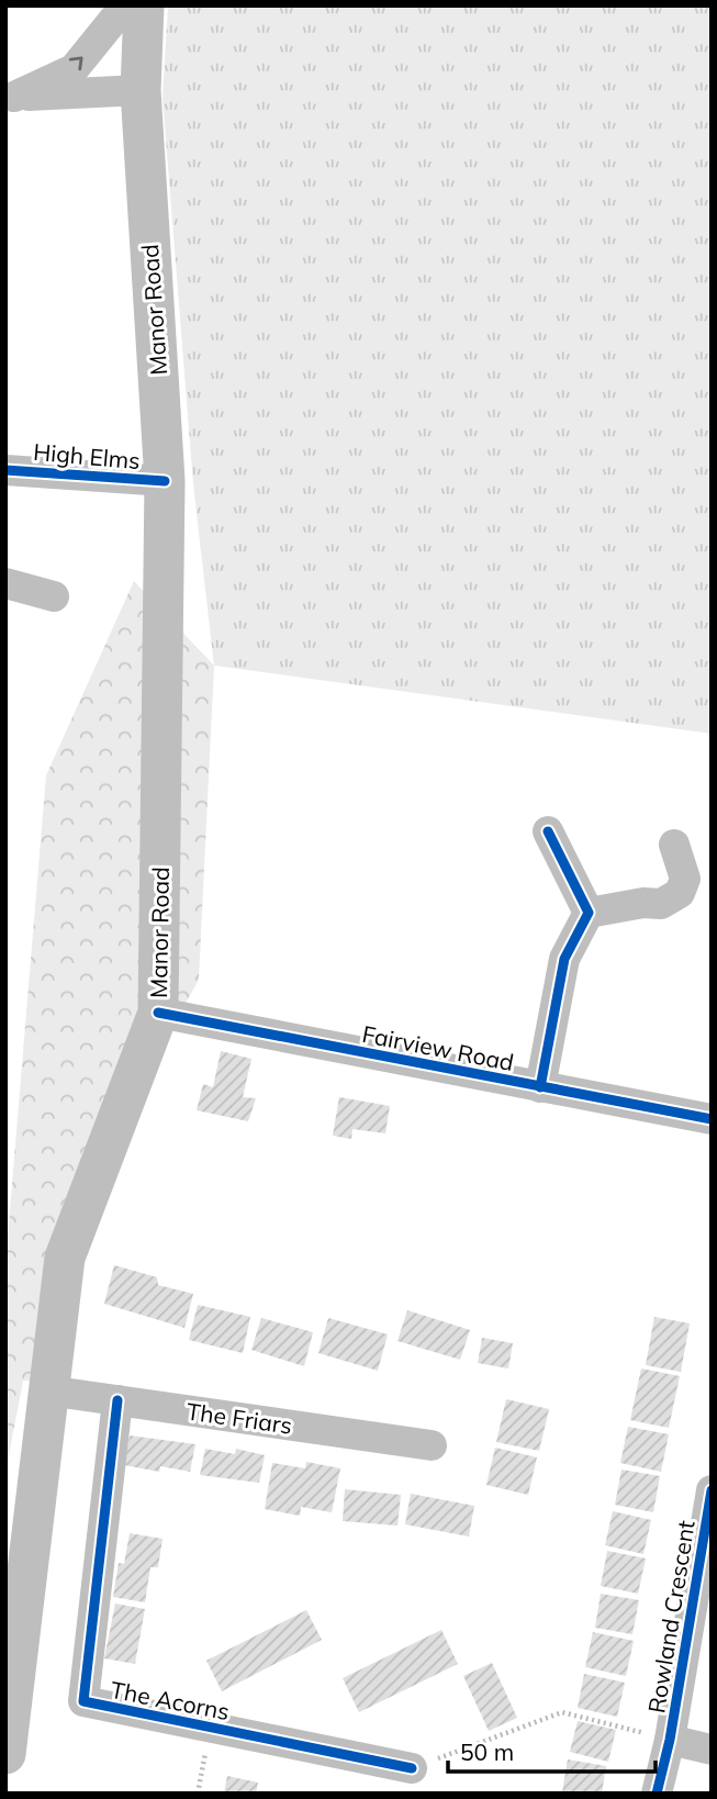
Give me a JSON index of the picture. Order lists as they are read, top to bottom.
{
  "streets": {
    "main road": ["Manor Road"],
    "street": [
      "High Elms",
      "Fairview Road",
      "The Friars",
      "Rowland Crescent",
      "The Acorns"
    ]
  },
  "crossings": [
    ["Manor Road", "High Elms"],
    ["Manor Road", "Fairview Road"],
    ["Manor Road", "The Friars"],
    ["The Friars", "The Acorns"]
  ],
  "scale_bar": "50 m"
}
